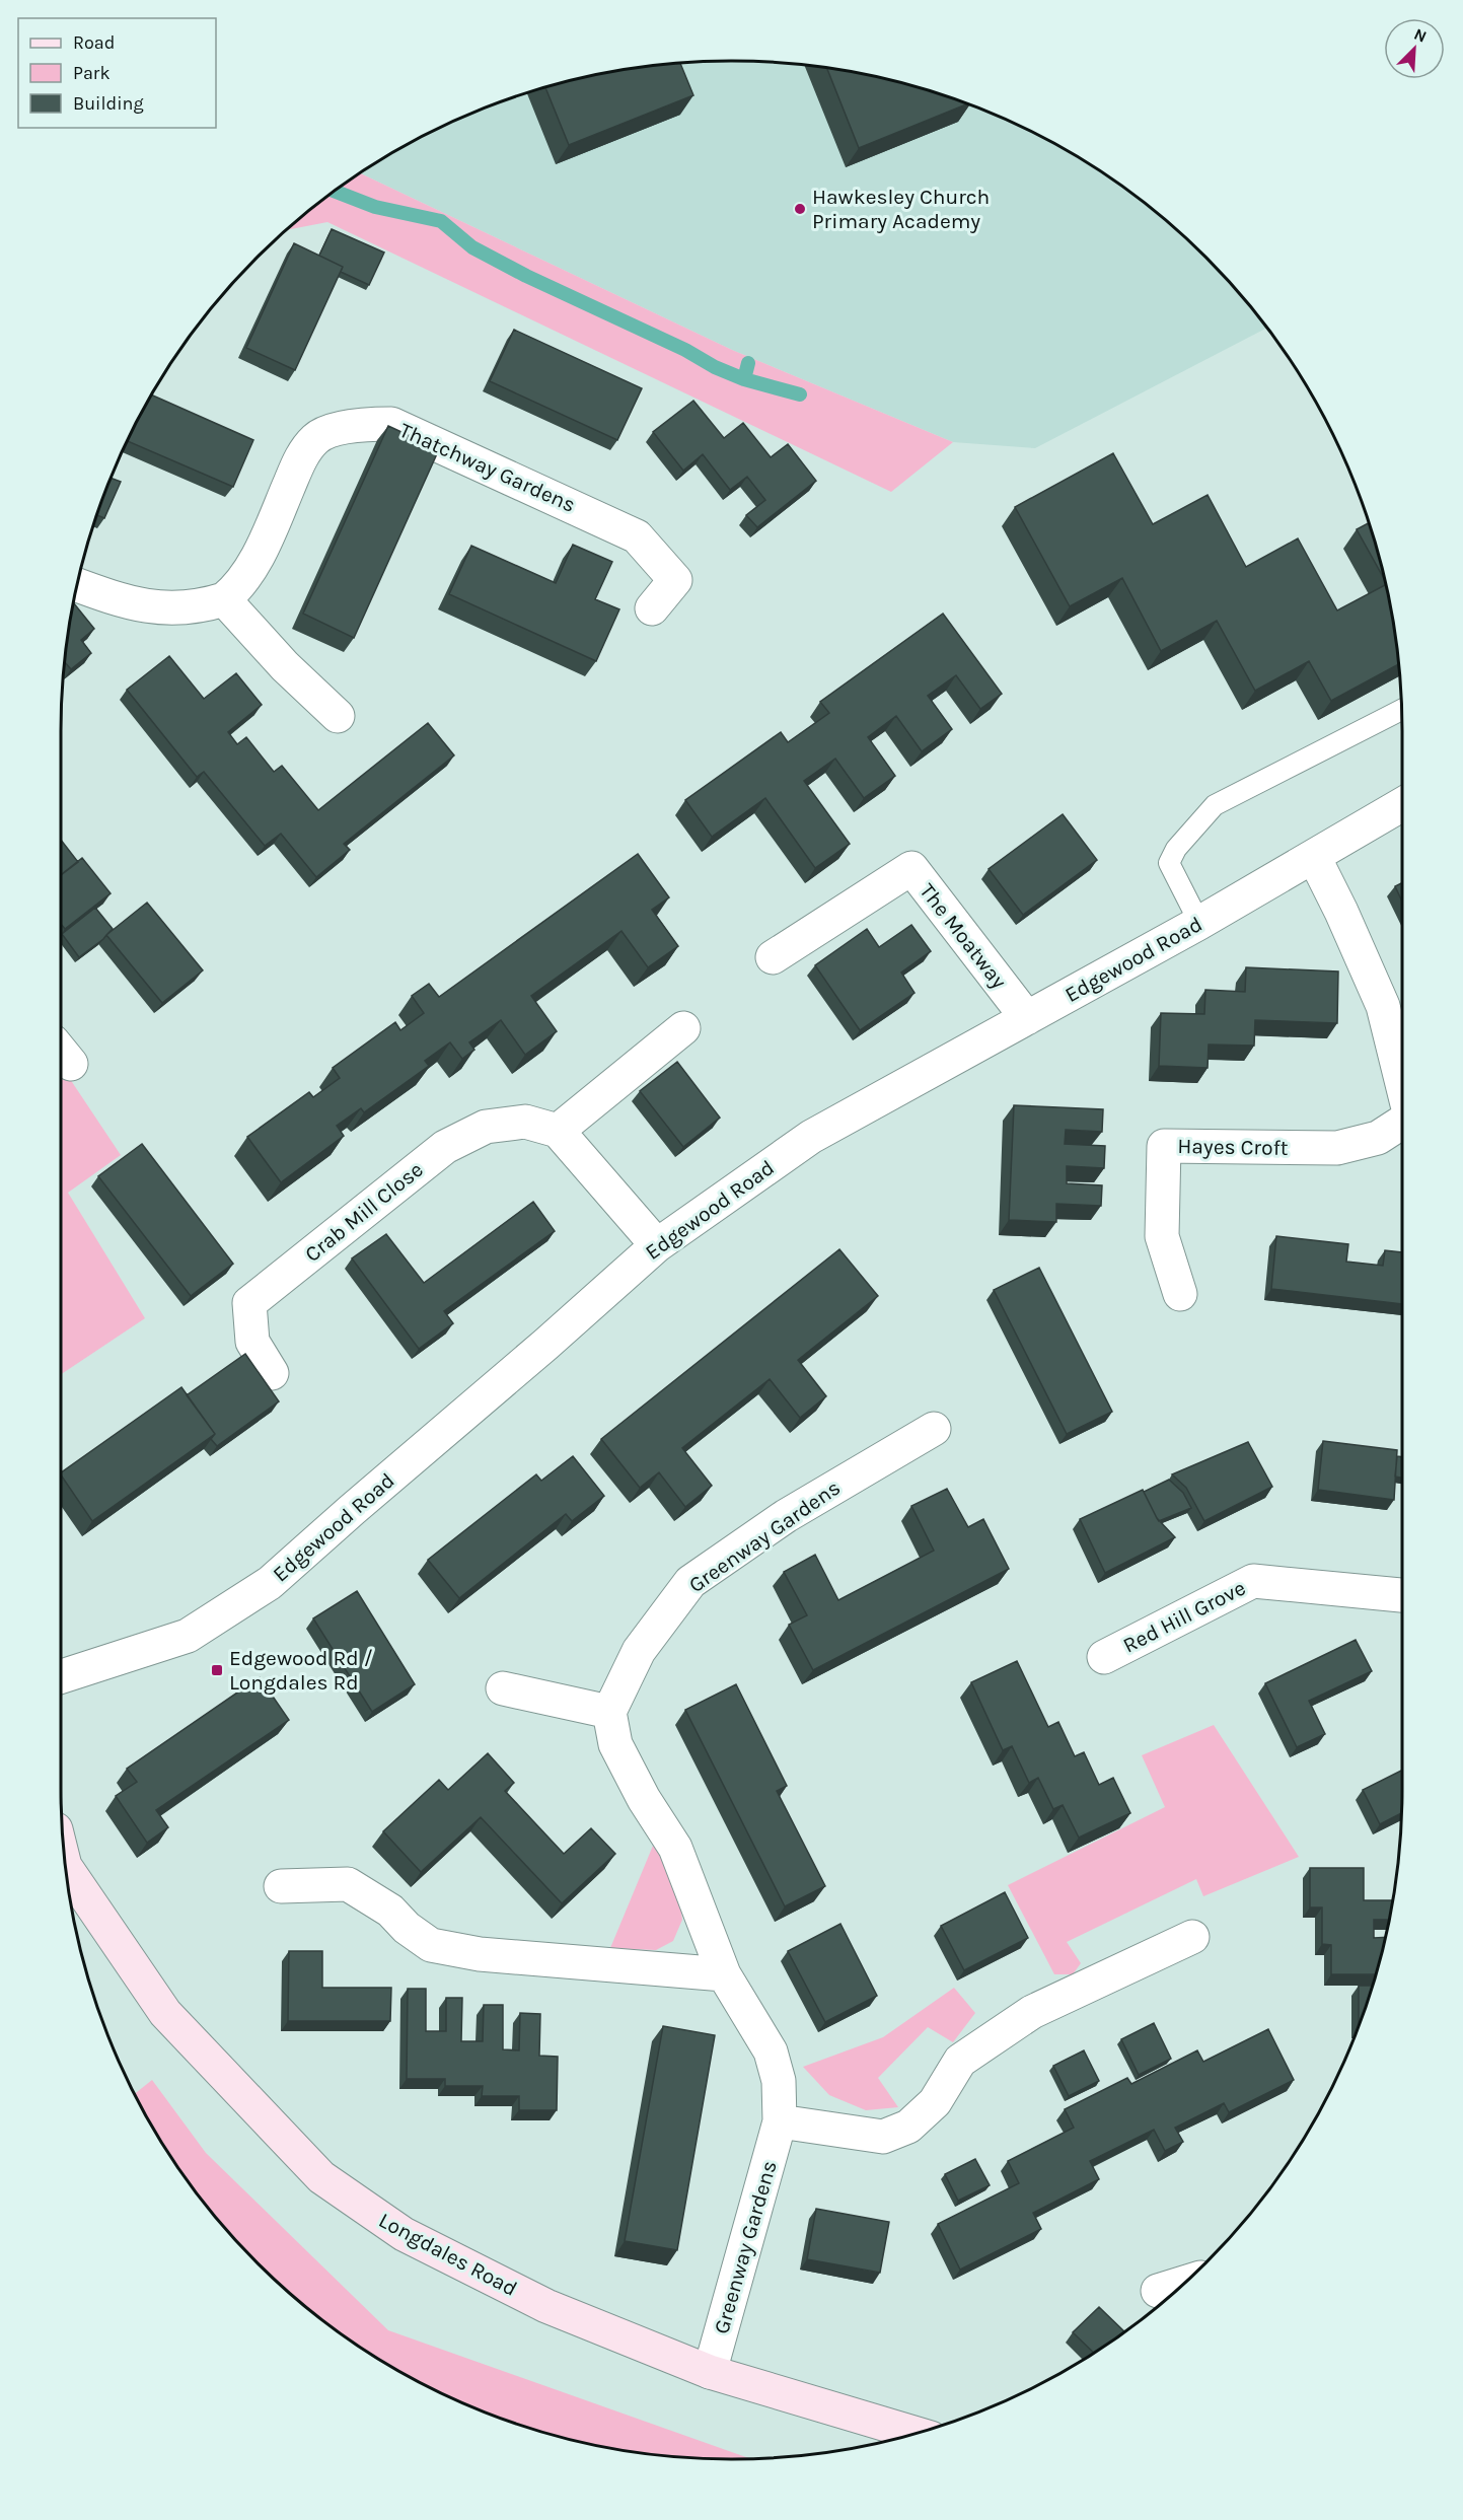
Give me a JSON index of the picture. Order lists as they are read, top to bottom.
{
  "streets": {
    "street": [
      "Thatchway Gardens",
      "The Moatway",
      "Edgewood Road",
      "Hayes Croft",
      "Crab Mill Close",
      "Greenway Gardens",
      "Red Hill Grove",
      "Longdales Road"
    ]
  },
  "crossings": [
    ["The Moatway", "Edgewood Road"],
    ["Edgewood Road", "Hayes Croft"],
    ["Greenway Gardens", "Longdales Road"]
  ],
  "places": {
    "other": ["Hawkesley Church Primary Academy"],
    "transit": ["Edgewood Rd / Longdales Rd"]
  },
  "legend": ["Road", "Park", "Building"],
  "north": "top right"
}
